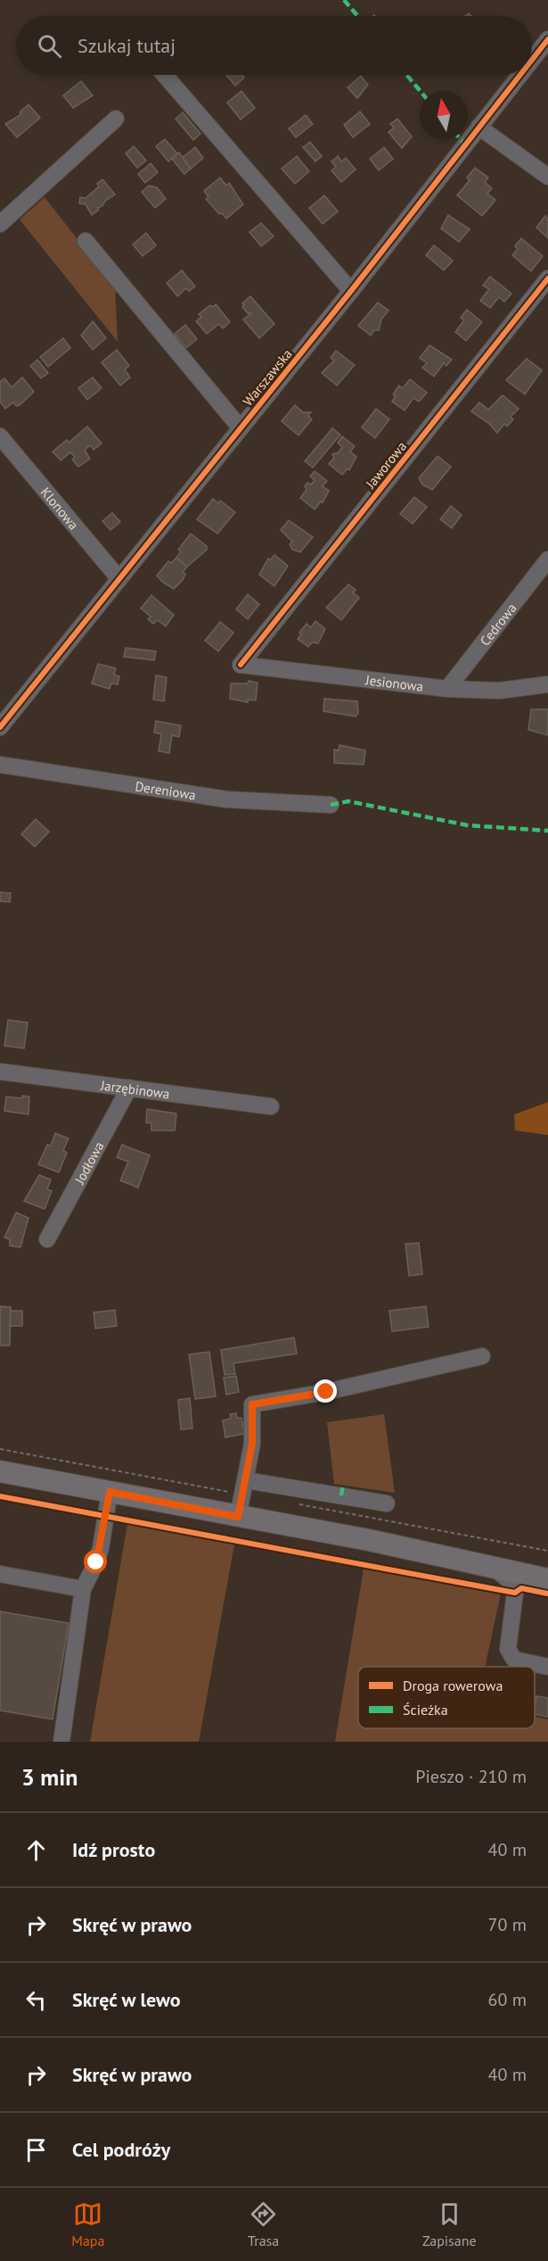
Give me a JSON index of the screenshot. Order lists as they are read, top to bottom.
{
  "streets": {
    "street": [
      "Warszawska",
      "Jaworowa",
      "Klonowa",
      "Cedrowa",
      "Jesionowa",
      "Dereniowa",
      "Jarzębinowa",
      "Jodłowa"
    ]
  },
  "crossings": [
    ["Warszawska", "Klonowa"],
    ["Jaworowa", "Jesionowa"],
    ["Cedrowa", "Jesionowa"],
    ["Jarzębinowa", "Jodłowa"]
  ],
  "legend": ["Droga rowerowa", "Ścieżka"],
  "north": "top",
  "page": {
    "search": "Szukaj tutaj",
    "heading": ["3 min", "Pieszo · 210 m"],
    "list": [
      ["Idź prosto", "40 m"],
      ["Skręć w prawo", "70 m"],
      ["Skręć w lewo", "60 m"],
      ["Skręć w prawo", "40 m"],
      "Cel podróży"
    ],
    "nav": ["Mapa", "Trasa", "Zapisane"]
  }
}
